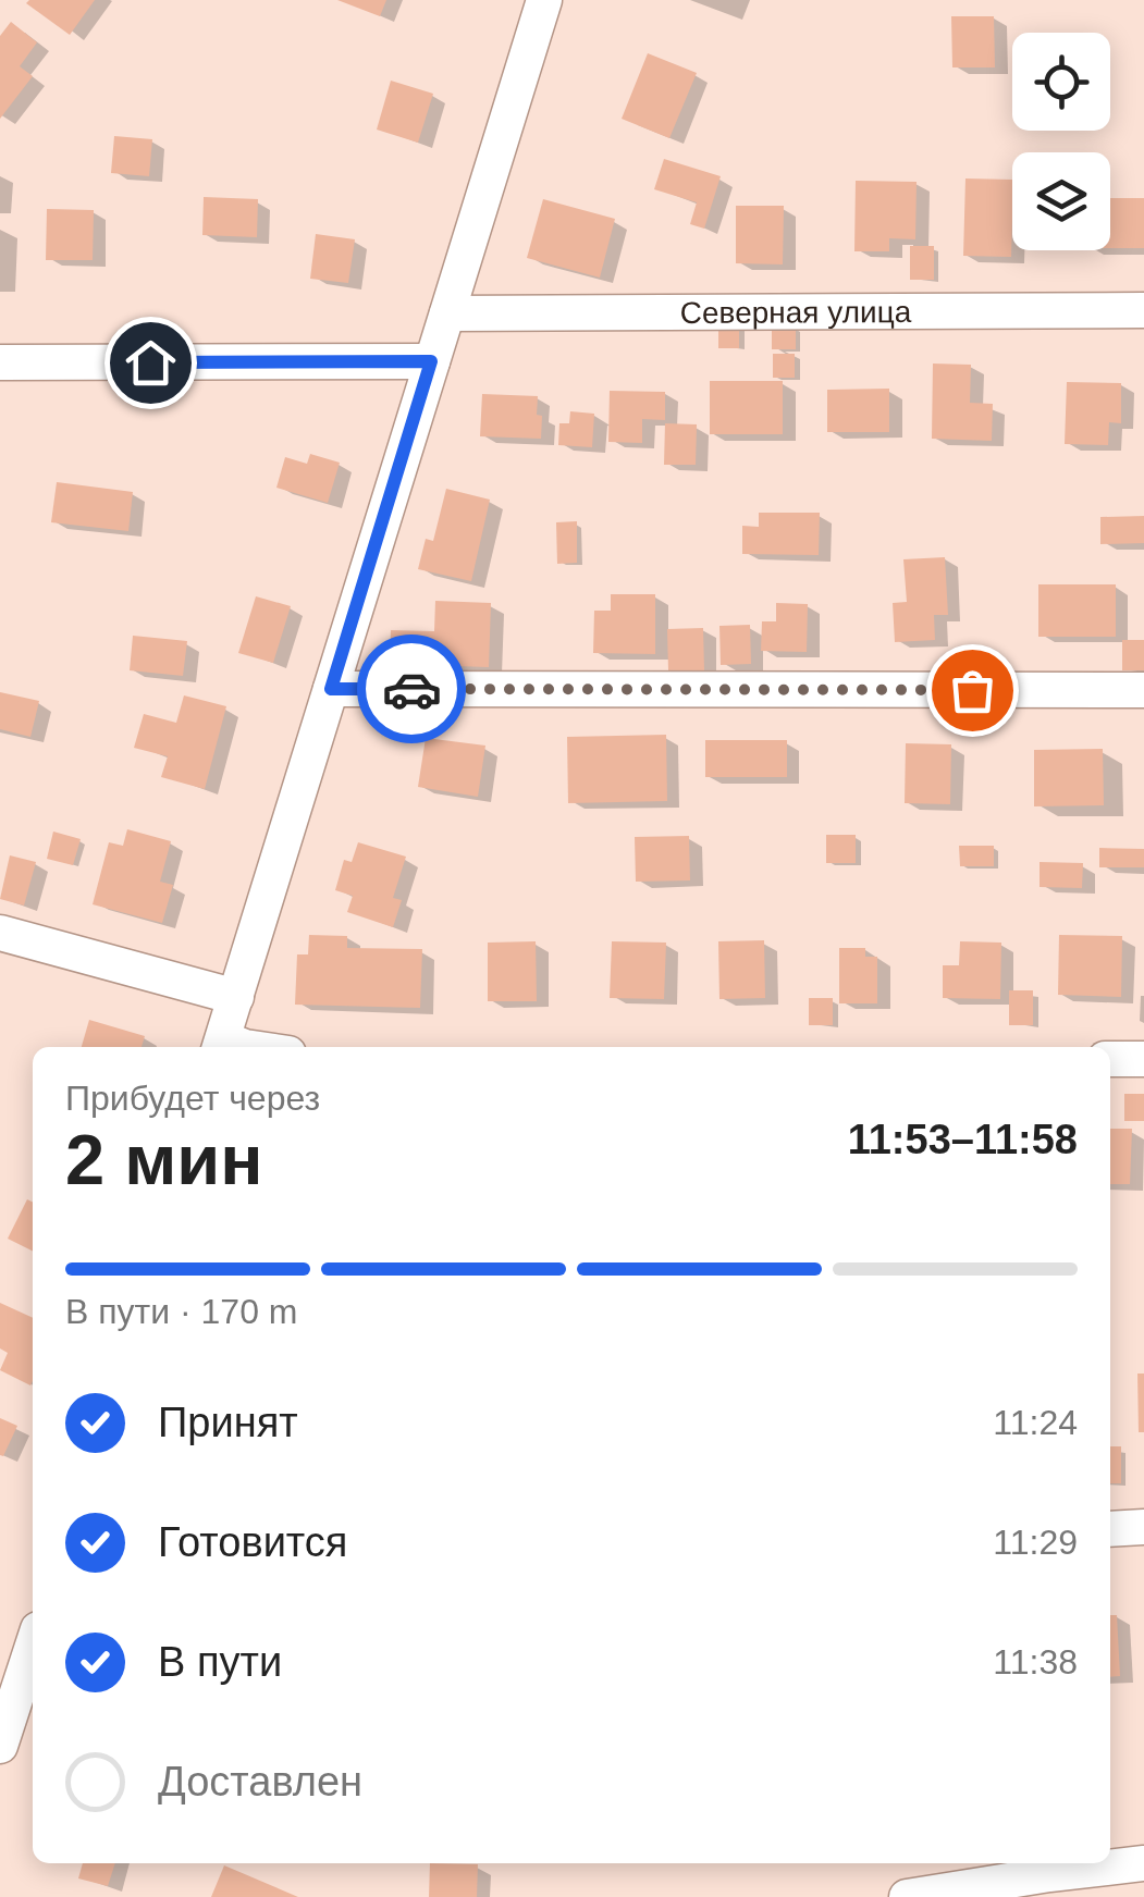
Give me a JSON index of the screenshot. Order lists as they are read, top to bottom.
{
  "streets": {
    "street": ["Северная улица"]
  },
  "page": {
    "heading": ["2 мин", "Прибудет через", "11:53–11:58"],
    "bar": "В пути · 170 m",
    "list": [
      ["Принят", "11:24"],
      ["Готовится", "11:29"],
      ["В пути", "11:38"],
      "Доставлен"
    ]
  }
}
